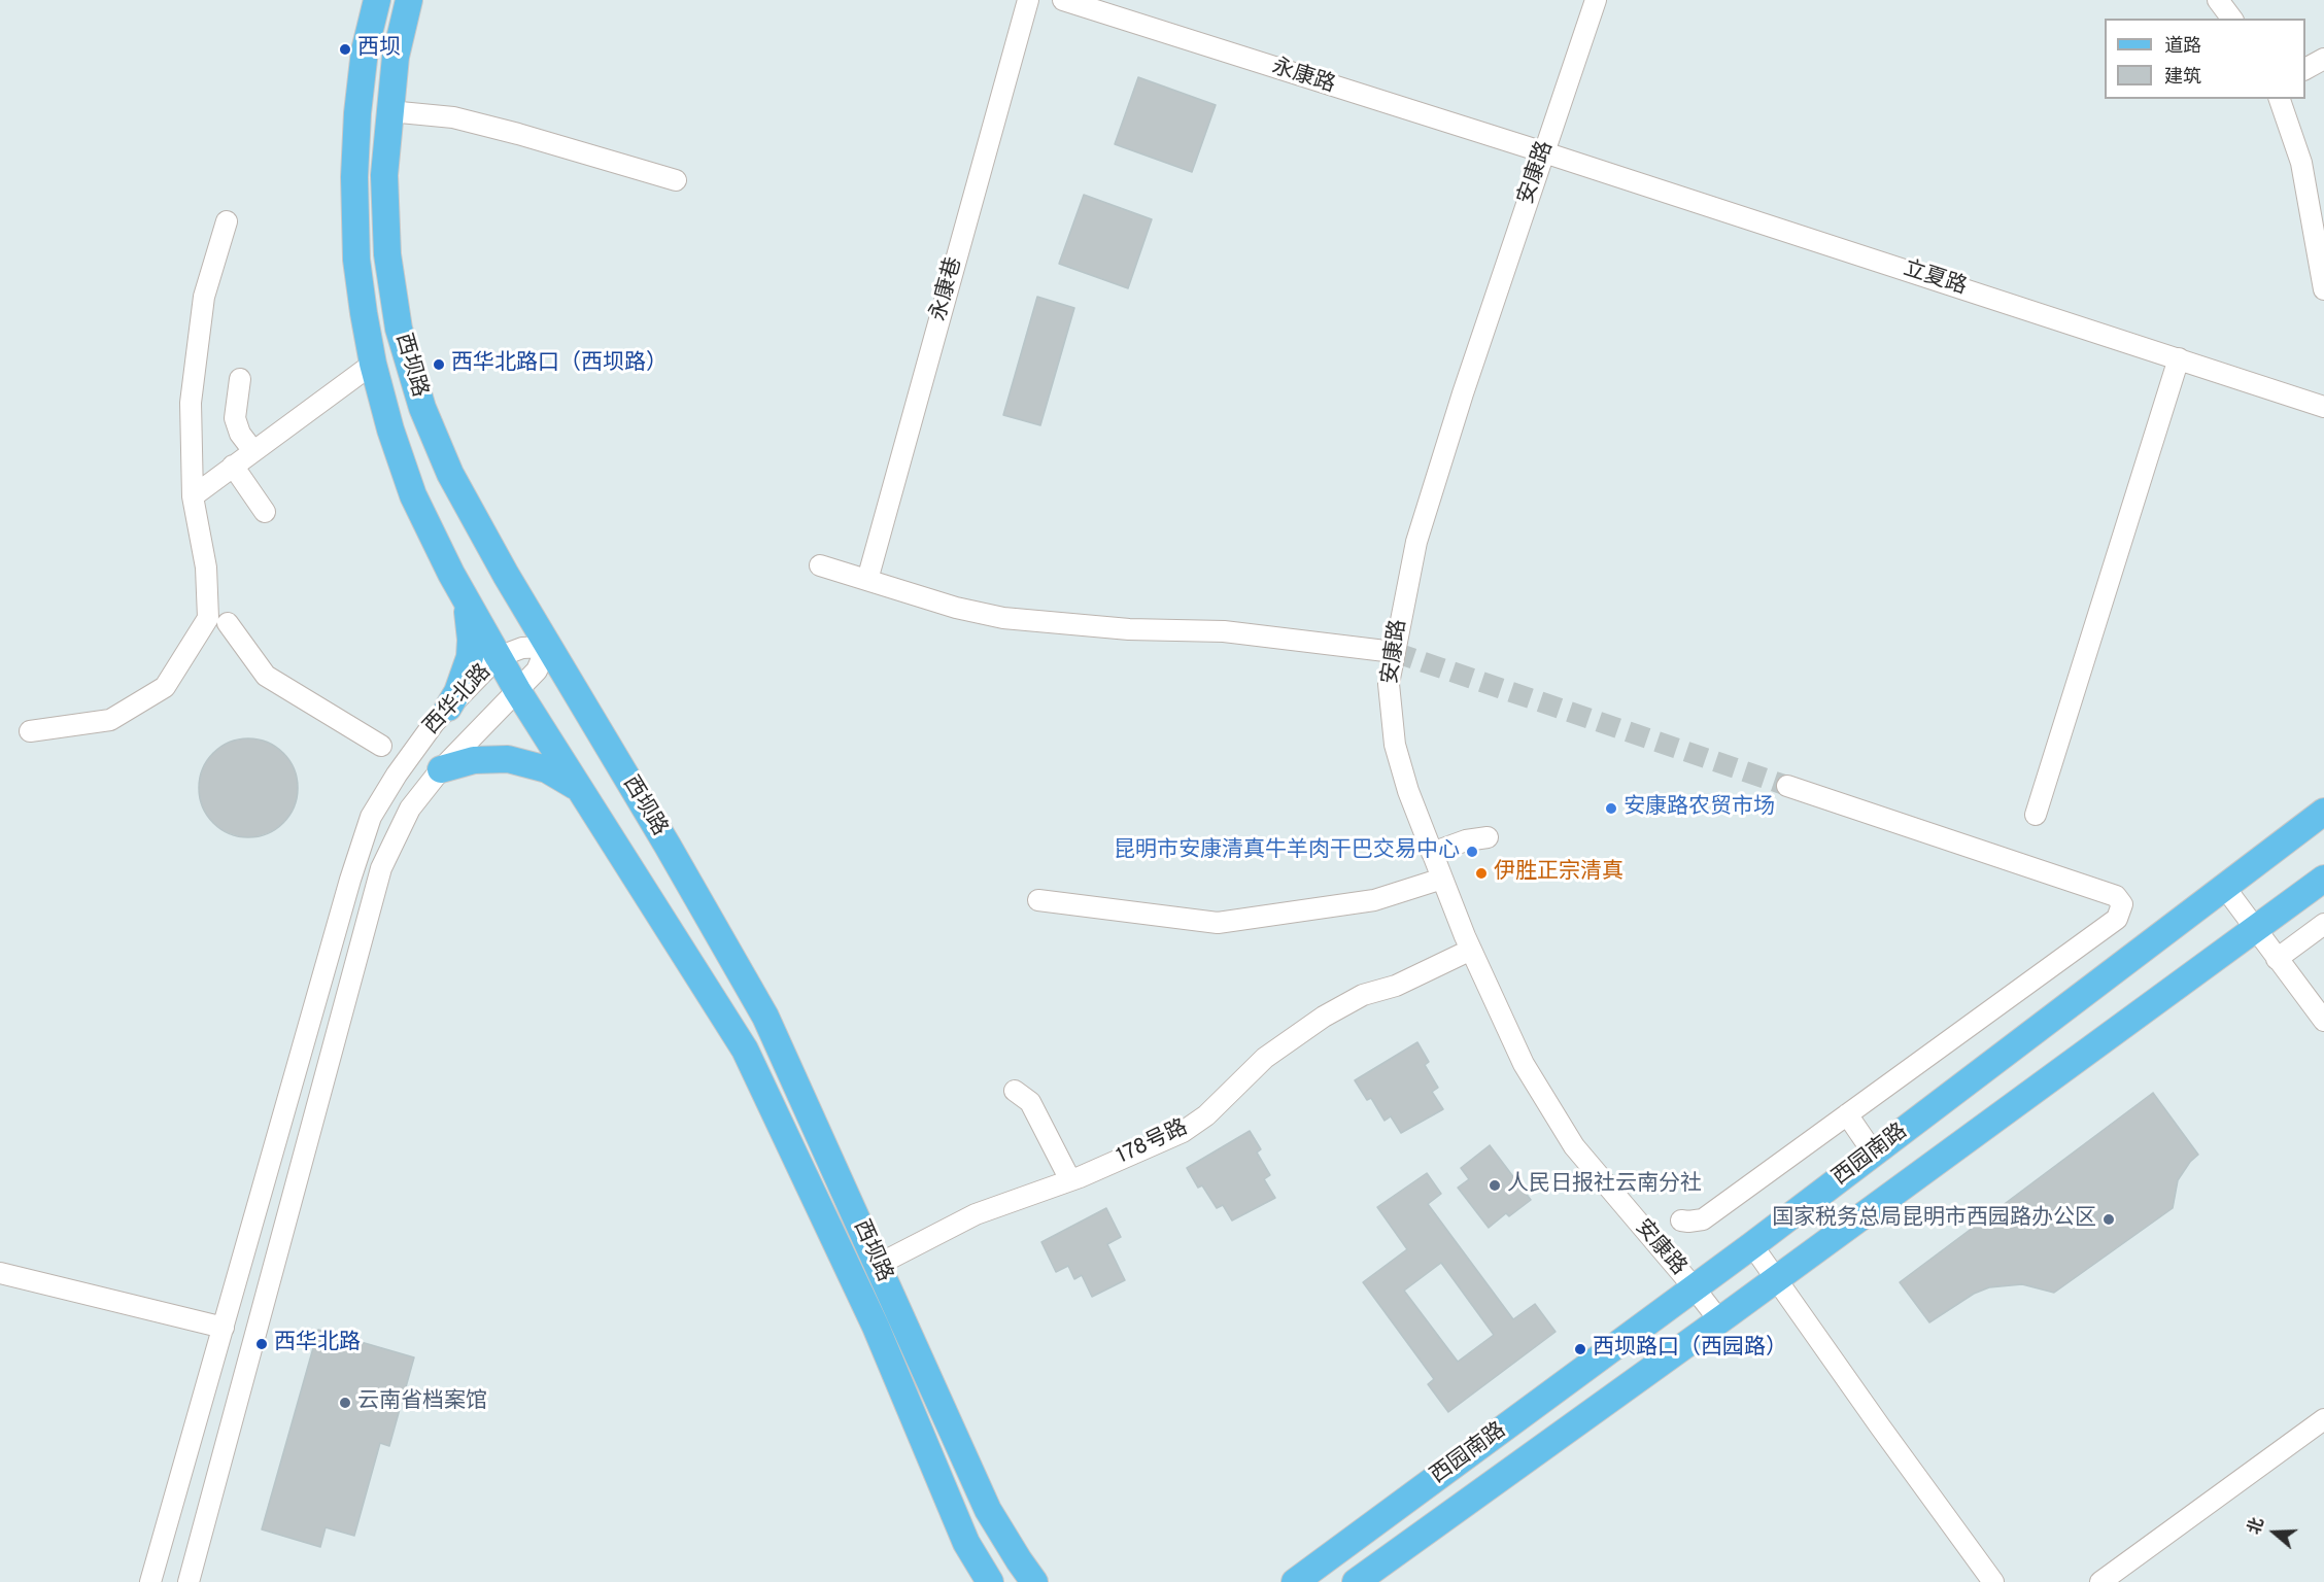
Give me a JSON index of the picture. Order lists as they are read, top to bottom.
{
  "streets": {
    "main road": ["西坝路", "西园南路"],
    "street": [
      "永康路",
      "安康路",
      "立夏路",
      "永康巷",
      "西华北路",
      "178号路"
    ]
  },
  "crossings": [
    ["永康路", "安康路"],
    ["永康路", "立夏路"],
    ["安康路", "立夏路"],
    ["安康路", "178号路"],
    ["安康路", "西园南路"],
    ["西坝路", "西华北路"],
    ["西坝路", "178号路"]
  ],
  "places": [
    "西坝",
    "西华北路口（西坝路）",
    "安康路农贸市场",
    "昆明市安康清真牛羊肉干巴交易中心",
    "伊胜正宗清真",
    "人民日报社云南分社",
    "国家税务总局昆明市西园路办公区",
    "西华北路",
    "西坝路口（西园路）",
    "云南省档案馆"
  ],
  "legend": ["道路", "建筑"],
  "north": "left"
}
